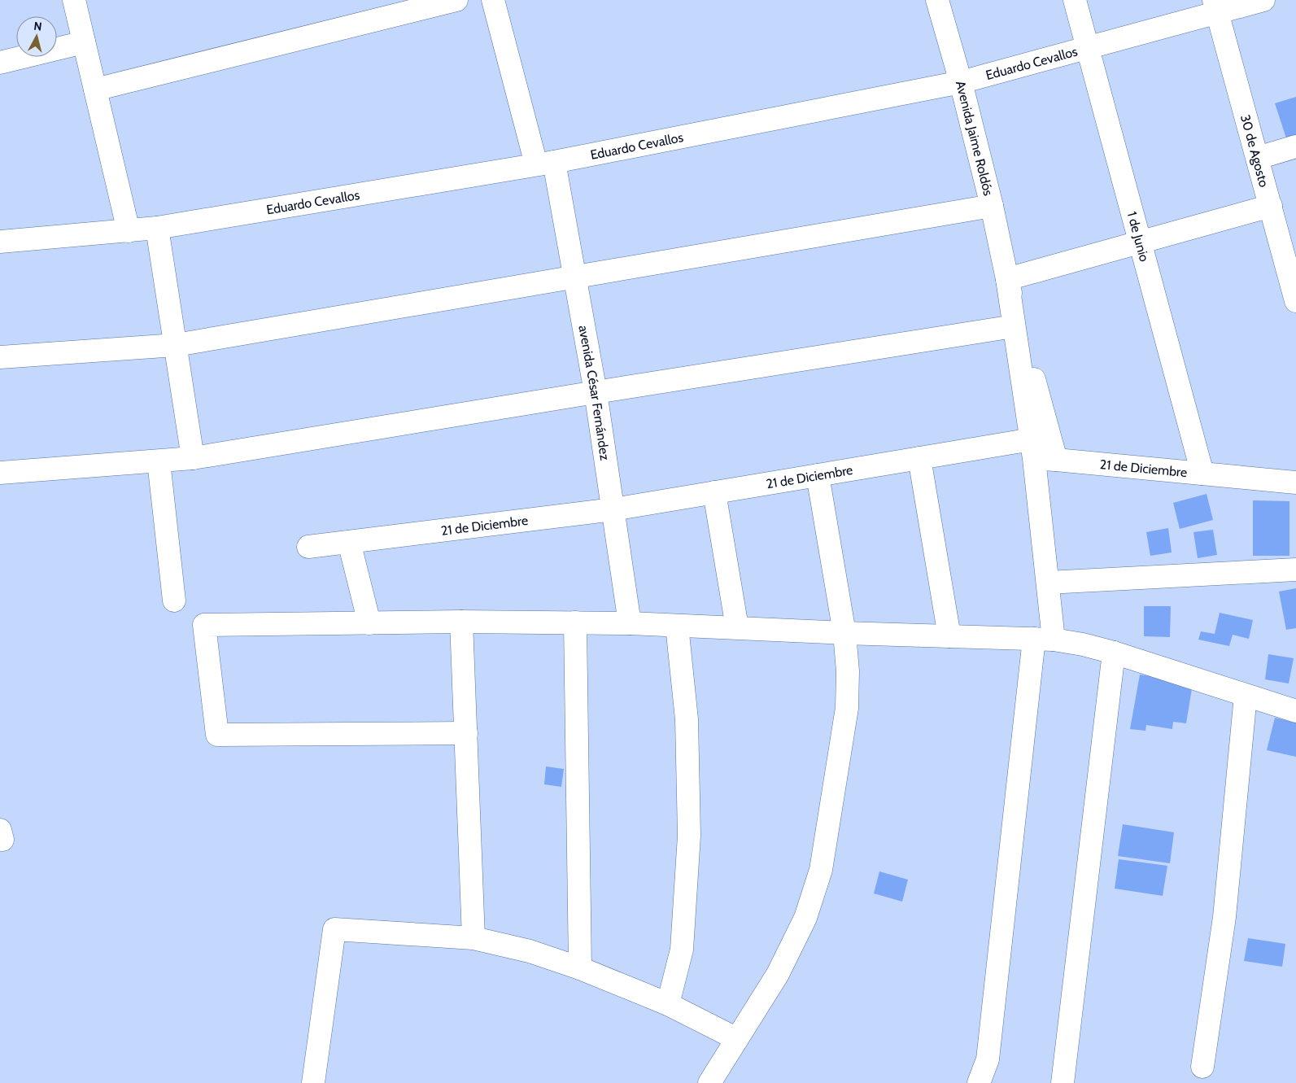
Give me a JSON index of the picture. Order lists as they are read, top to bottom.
{
  "streets": {
    "street": [
      "Eduardo Cevallos",
      "Avenida Jaime Roldós",
      "30 de Agosto",
      "1 de Junio",
      "avenida César Fernández",
      "21 de Diciembre"
    ]
  },
  "crossings": [
    ["Eduardo Cevallos", "Avenida Jaime Roldós"],
    ["Eduardo Cevallos", "30 de Agosto"],
    ["Eduardo Cevallos", "1 de Junio"],
    ["Eduardo Cevallos", "avenida César Fernández"],
    ["Avenida Jaime Roldós", "21 de Diciembre"],
    ["1 de Junio", "21 de Diciembre"],
    ["avenida César Fernández", "21 de Diciembre"]
  ],
  "north": "top"
}
